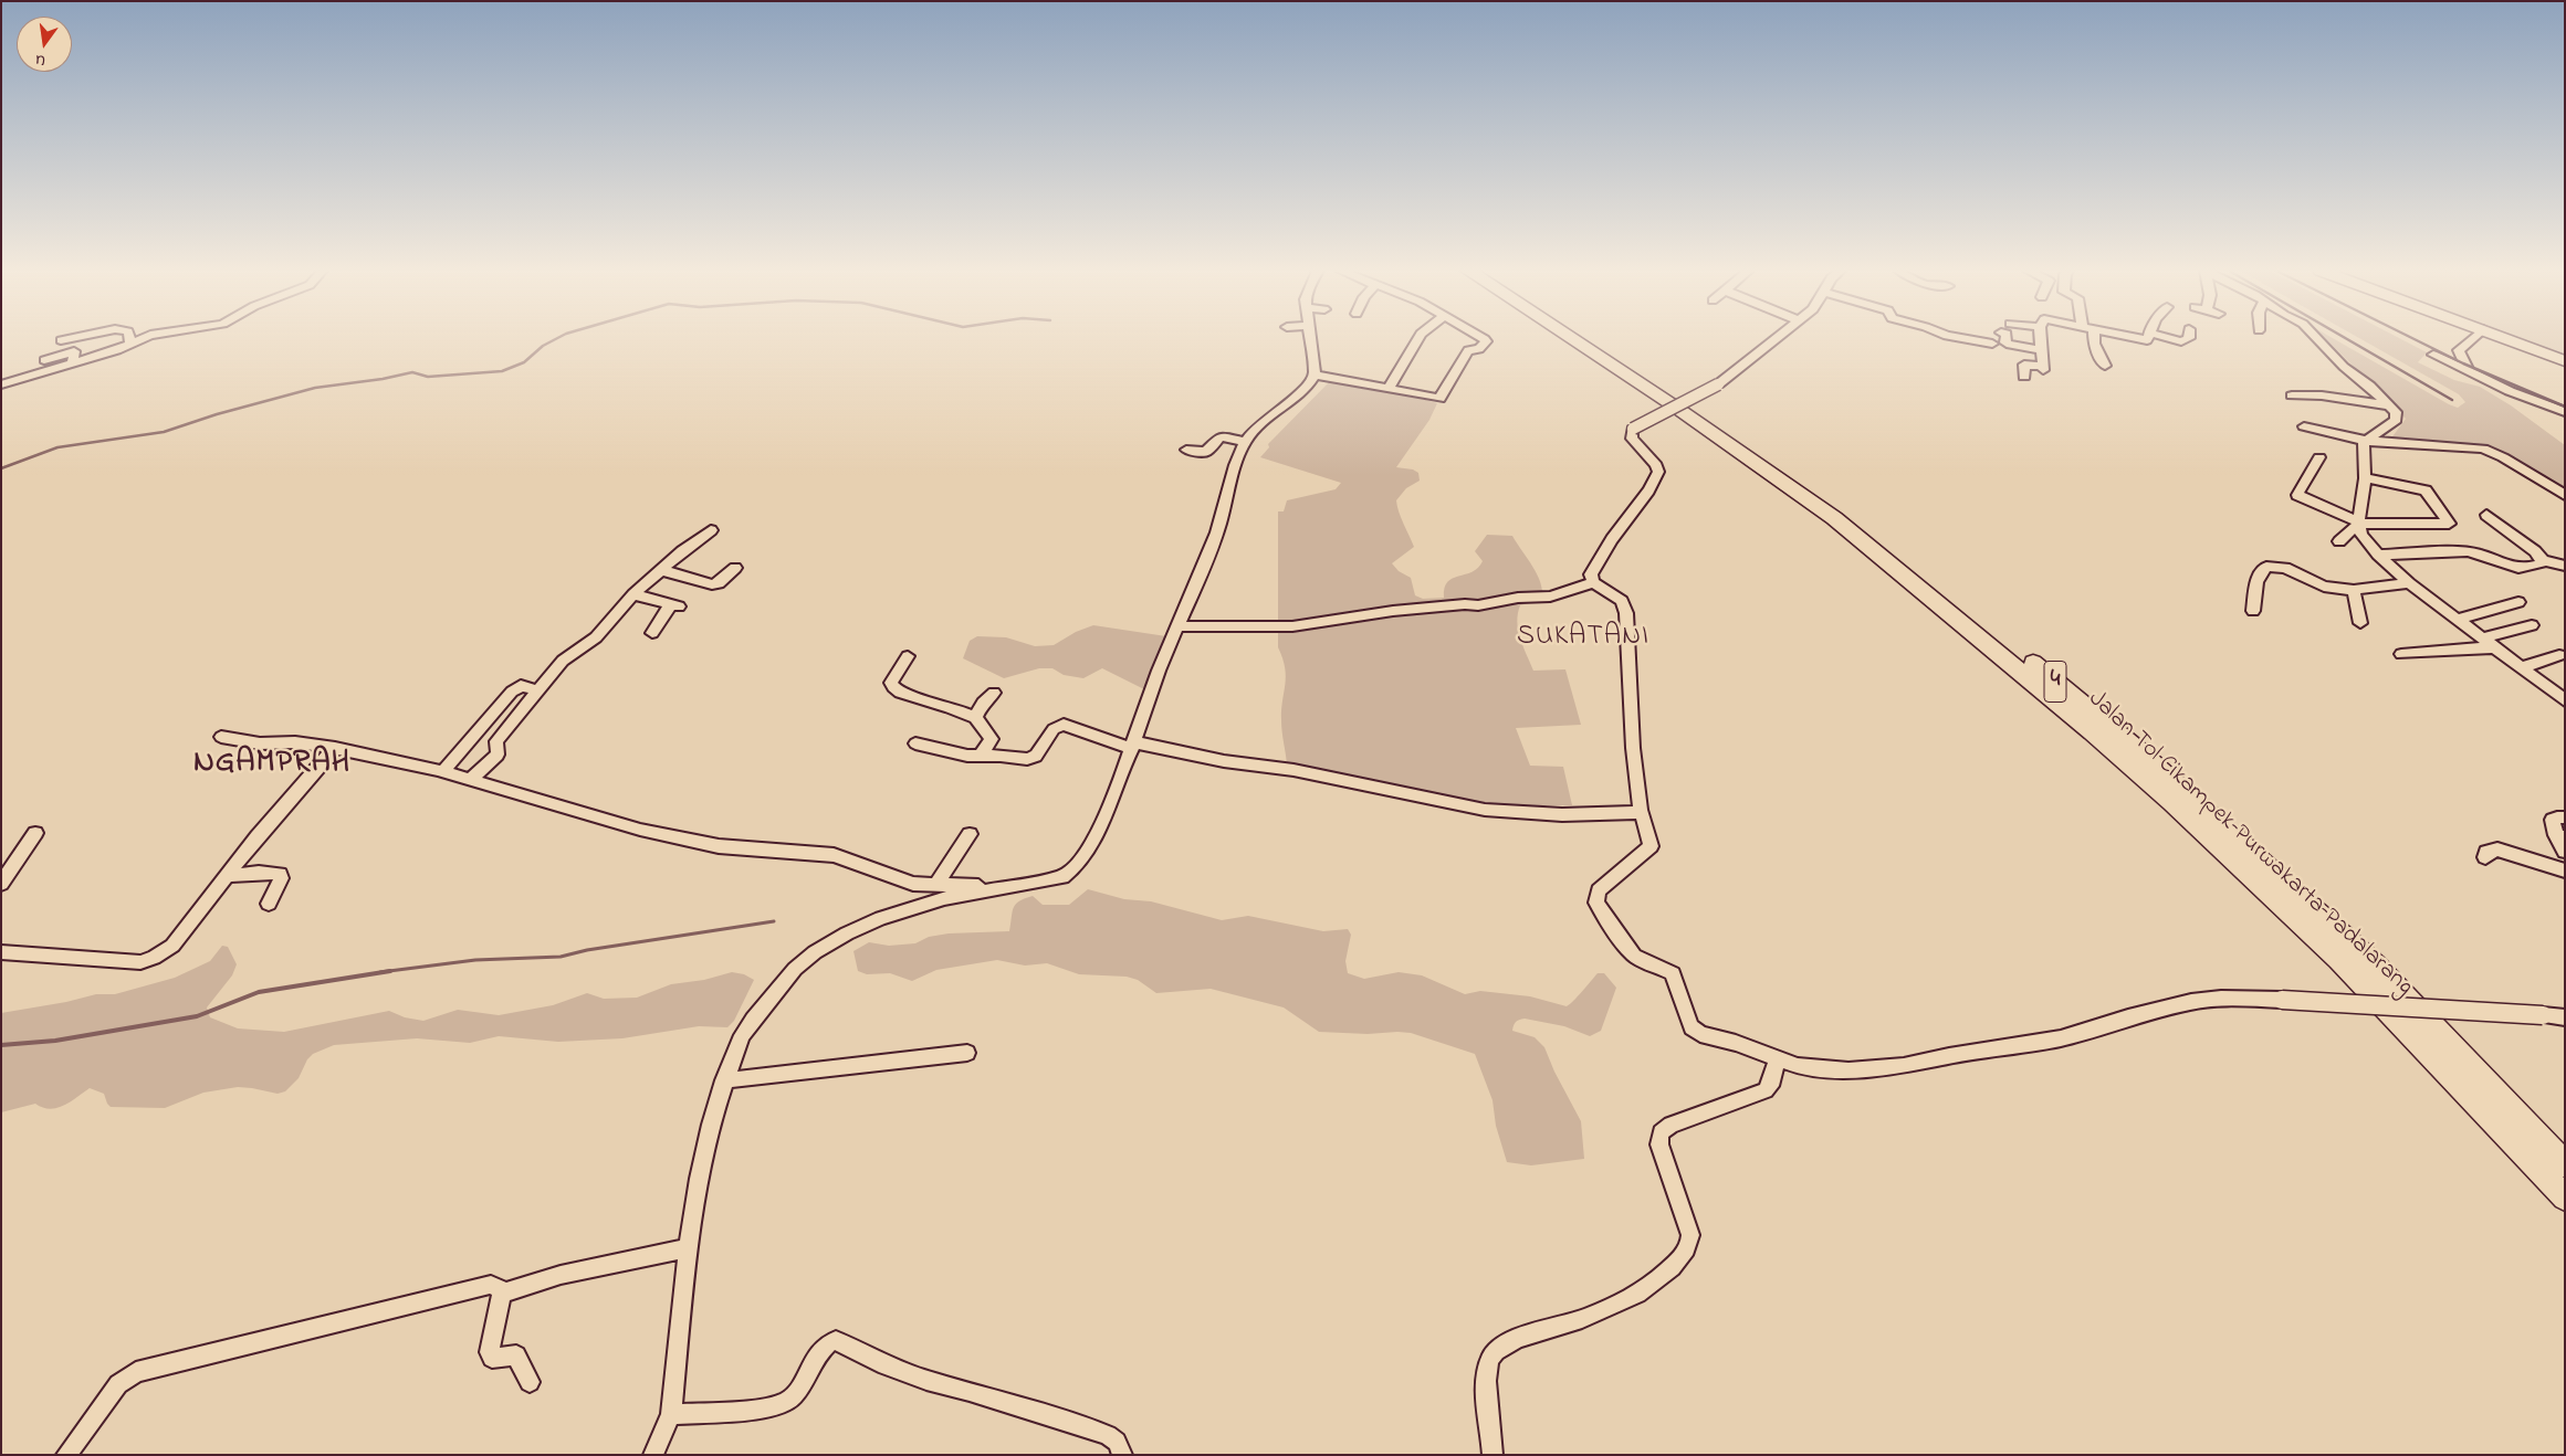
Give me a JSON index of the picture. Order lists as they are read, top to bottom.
{
  "streets": {
    "highway": ["4", "Jalan Tol Cikampek–Purwakarta–Padalarang"]
  },
  "districts": ["SUKATANI", "NGAMPRAH"],
  "north": "bottom"
}
